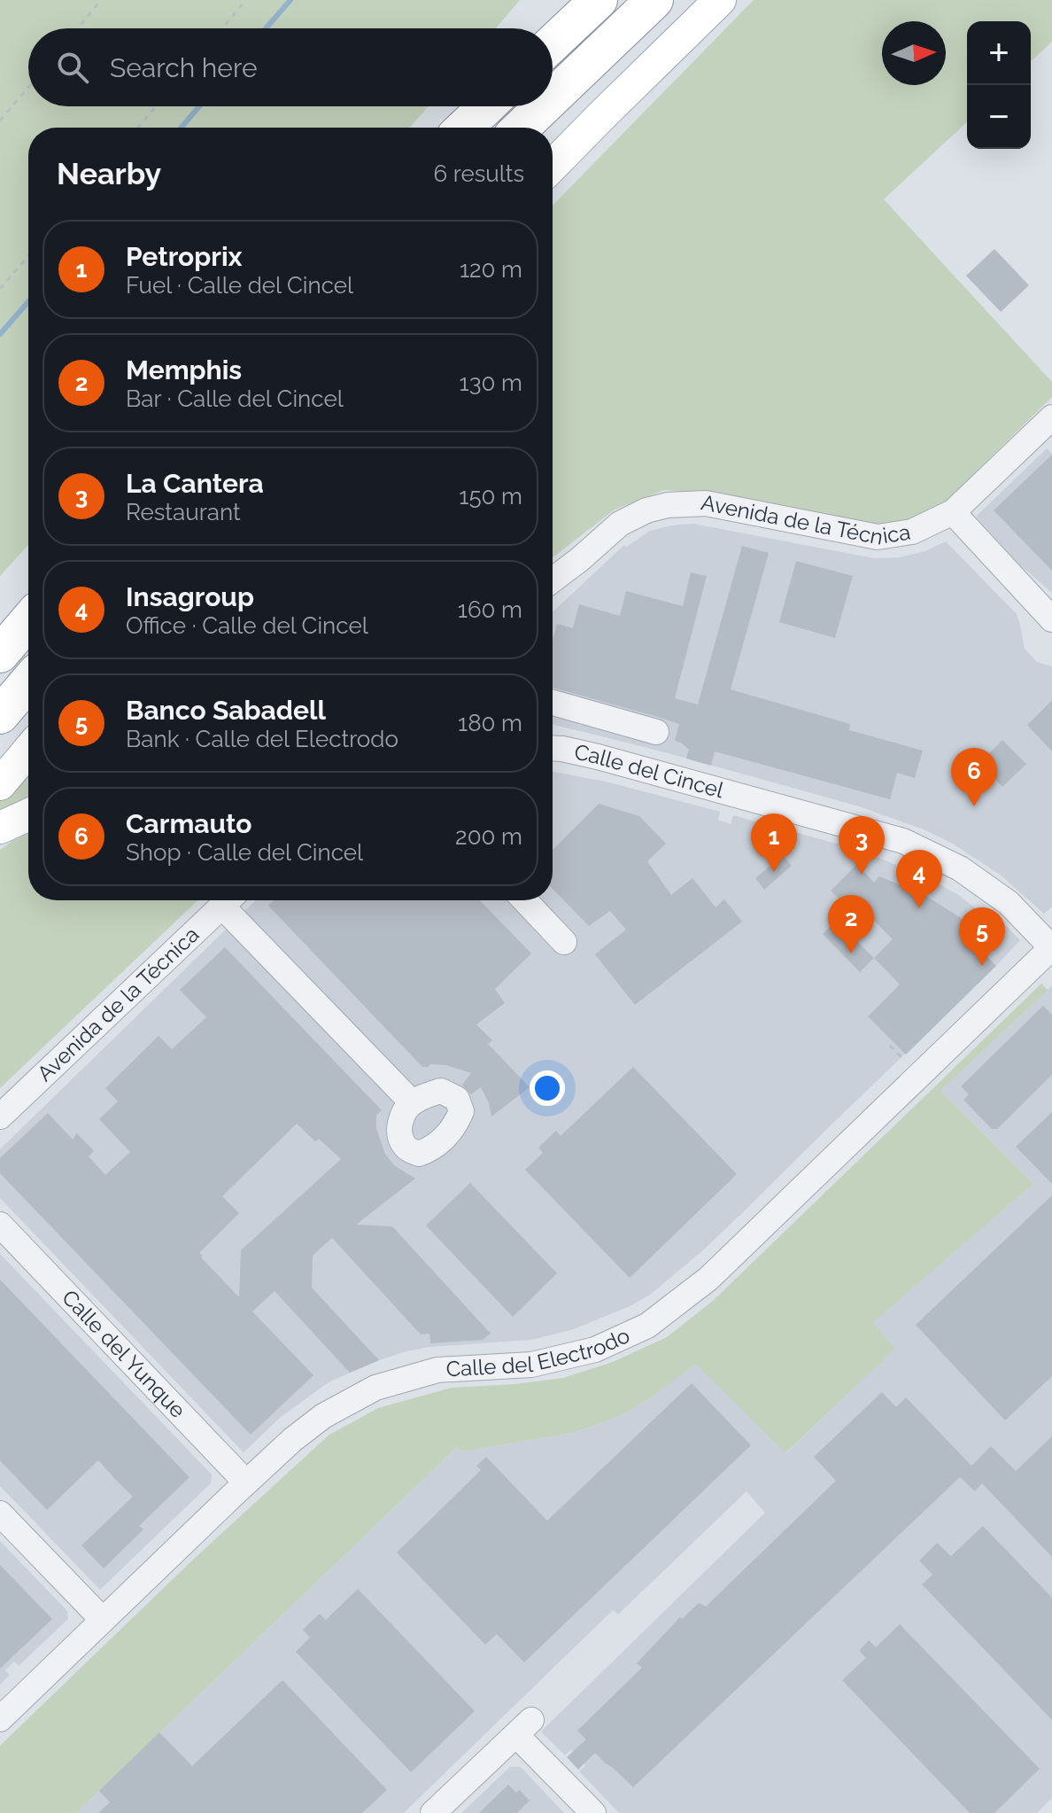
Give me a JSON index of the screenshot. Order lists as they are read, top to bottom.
{
  "streets": {
    "street": [
      "Avenida de la Técnica",
      "Calle del Cincel",
      "Calle del Electrodo",
      "Calle del Yunque"
    ]
  },
  "crossings": [
    ["Calle del Cincel", "Calle del Electrodo"],
    ["Calle del Electrodo", "Calle del Yunque"]
  ],
  "north": "right",
  "page": {
    "map_buttons": ["+", "−"],
    "search": "Search here",
    "heading": ["Nearby", "6 results"],
    "list": [
      {
        "mark": "1",
        "name": "Petroprix",
        "note": "Fuel · Calle del Cincel",
        "value": "120 m"
      },
      {
        "mark": "2",
        "name": "Memphis",
        "note": "Bar · Calle del Cincel",
        "value": "130 m"
      },
      {
        "mark": "3",
        "name": "La Cantera",
        "note": "Restaurant",
        "value": "150 m"
      },
      {
        "mark": "4",
        "name": "Insagroup",
        "note": "Office · Calle del Cincel",
        "value": "160 m"
      },
      {
        "mark": "5",
        "name": "Banco Sabadell",
        "note": "Bank · Calle del Electrodo",
        "value": "180 m"
      },
      {
        "mark": "6",
        "name": "Carmauto",
        "note": "Shop · Calle del Cincel",
        "value": "200 m"
      }
    ],
    "pins": [
      "6",
      "1",
      "3",
      "4",
      "2",
      "5"
    ]
  }
}
